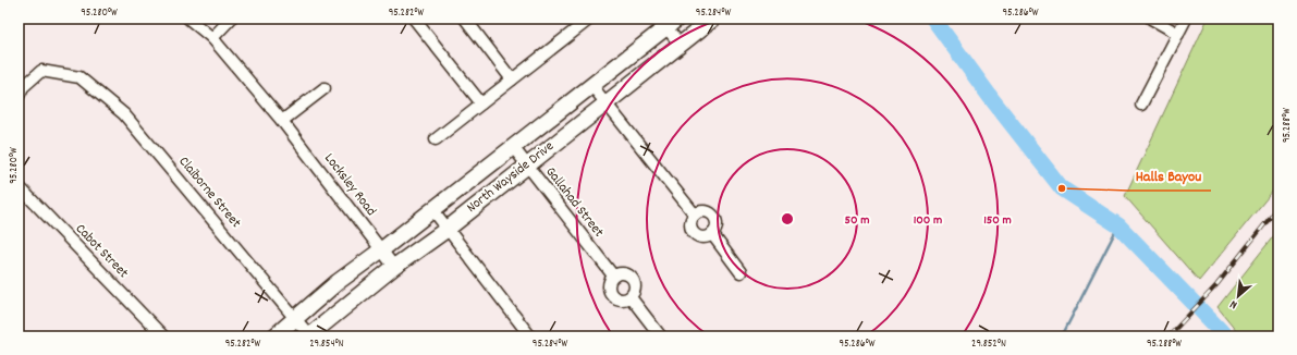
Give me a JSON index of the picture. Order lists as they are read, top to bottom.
{
  "streets": {
    "main road": ["North Wayside Drive"],
    "street": [
      "Locksley Road",
      "Claiborne Street",
      "Gallahad Street",
      "Cabot Street"
    ]
  },
  "crossings": [
    ["North Wayside Drive", "Locksley Road"],
    ["North Wayside Drive", "Claiborne Street"],
    ["North Wayside Drive", "Gallahad Street"]
  ],
  "places": ["Halls Bayou"],
  "north": "bottom left",
  "coordinates": [
    "95.280°W",
    "95.282°W",
    "95.284°W",
    "95.286°W",
    "95.288°W",
    "29.854°N",
    "29.852°N"
  ],
  "rings": ["50 m", "100 m", "150 m"]
}
